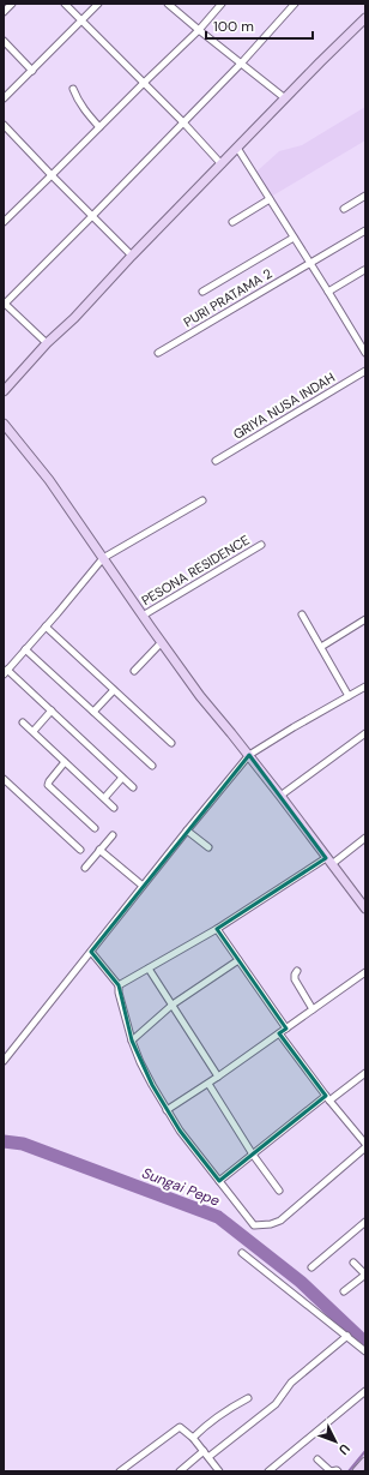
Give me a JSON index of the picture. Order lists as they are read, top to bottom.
{
  "streets": {
    "street": ["PURI PRATAMA 2", "GRIYA NUSA INDAH", "PESONA RESIDENCE"]
  },
  "water": ["Sungai Pepe"],
  "scale_bar": "100 m",
  "north": "bottom right"
}
